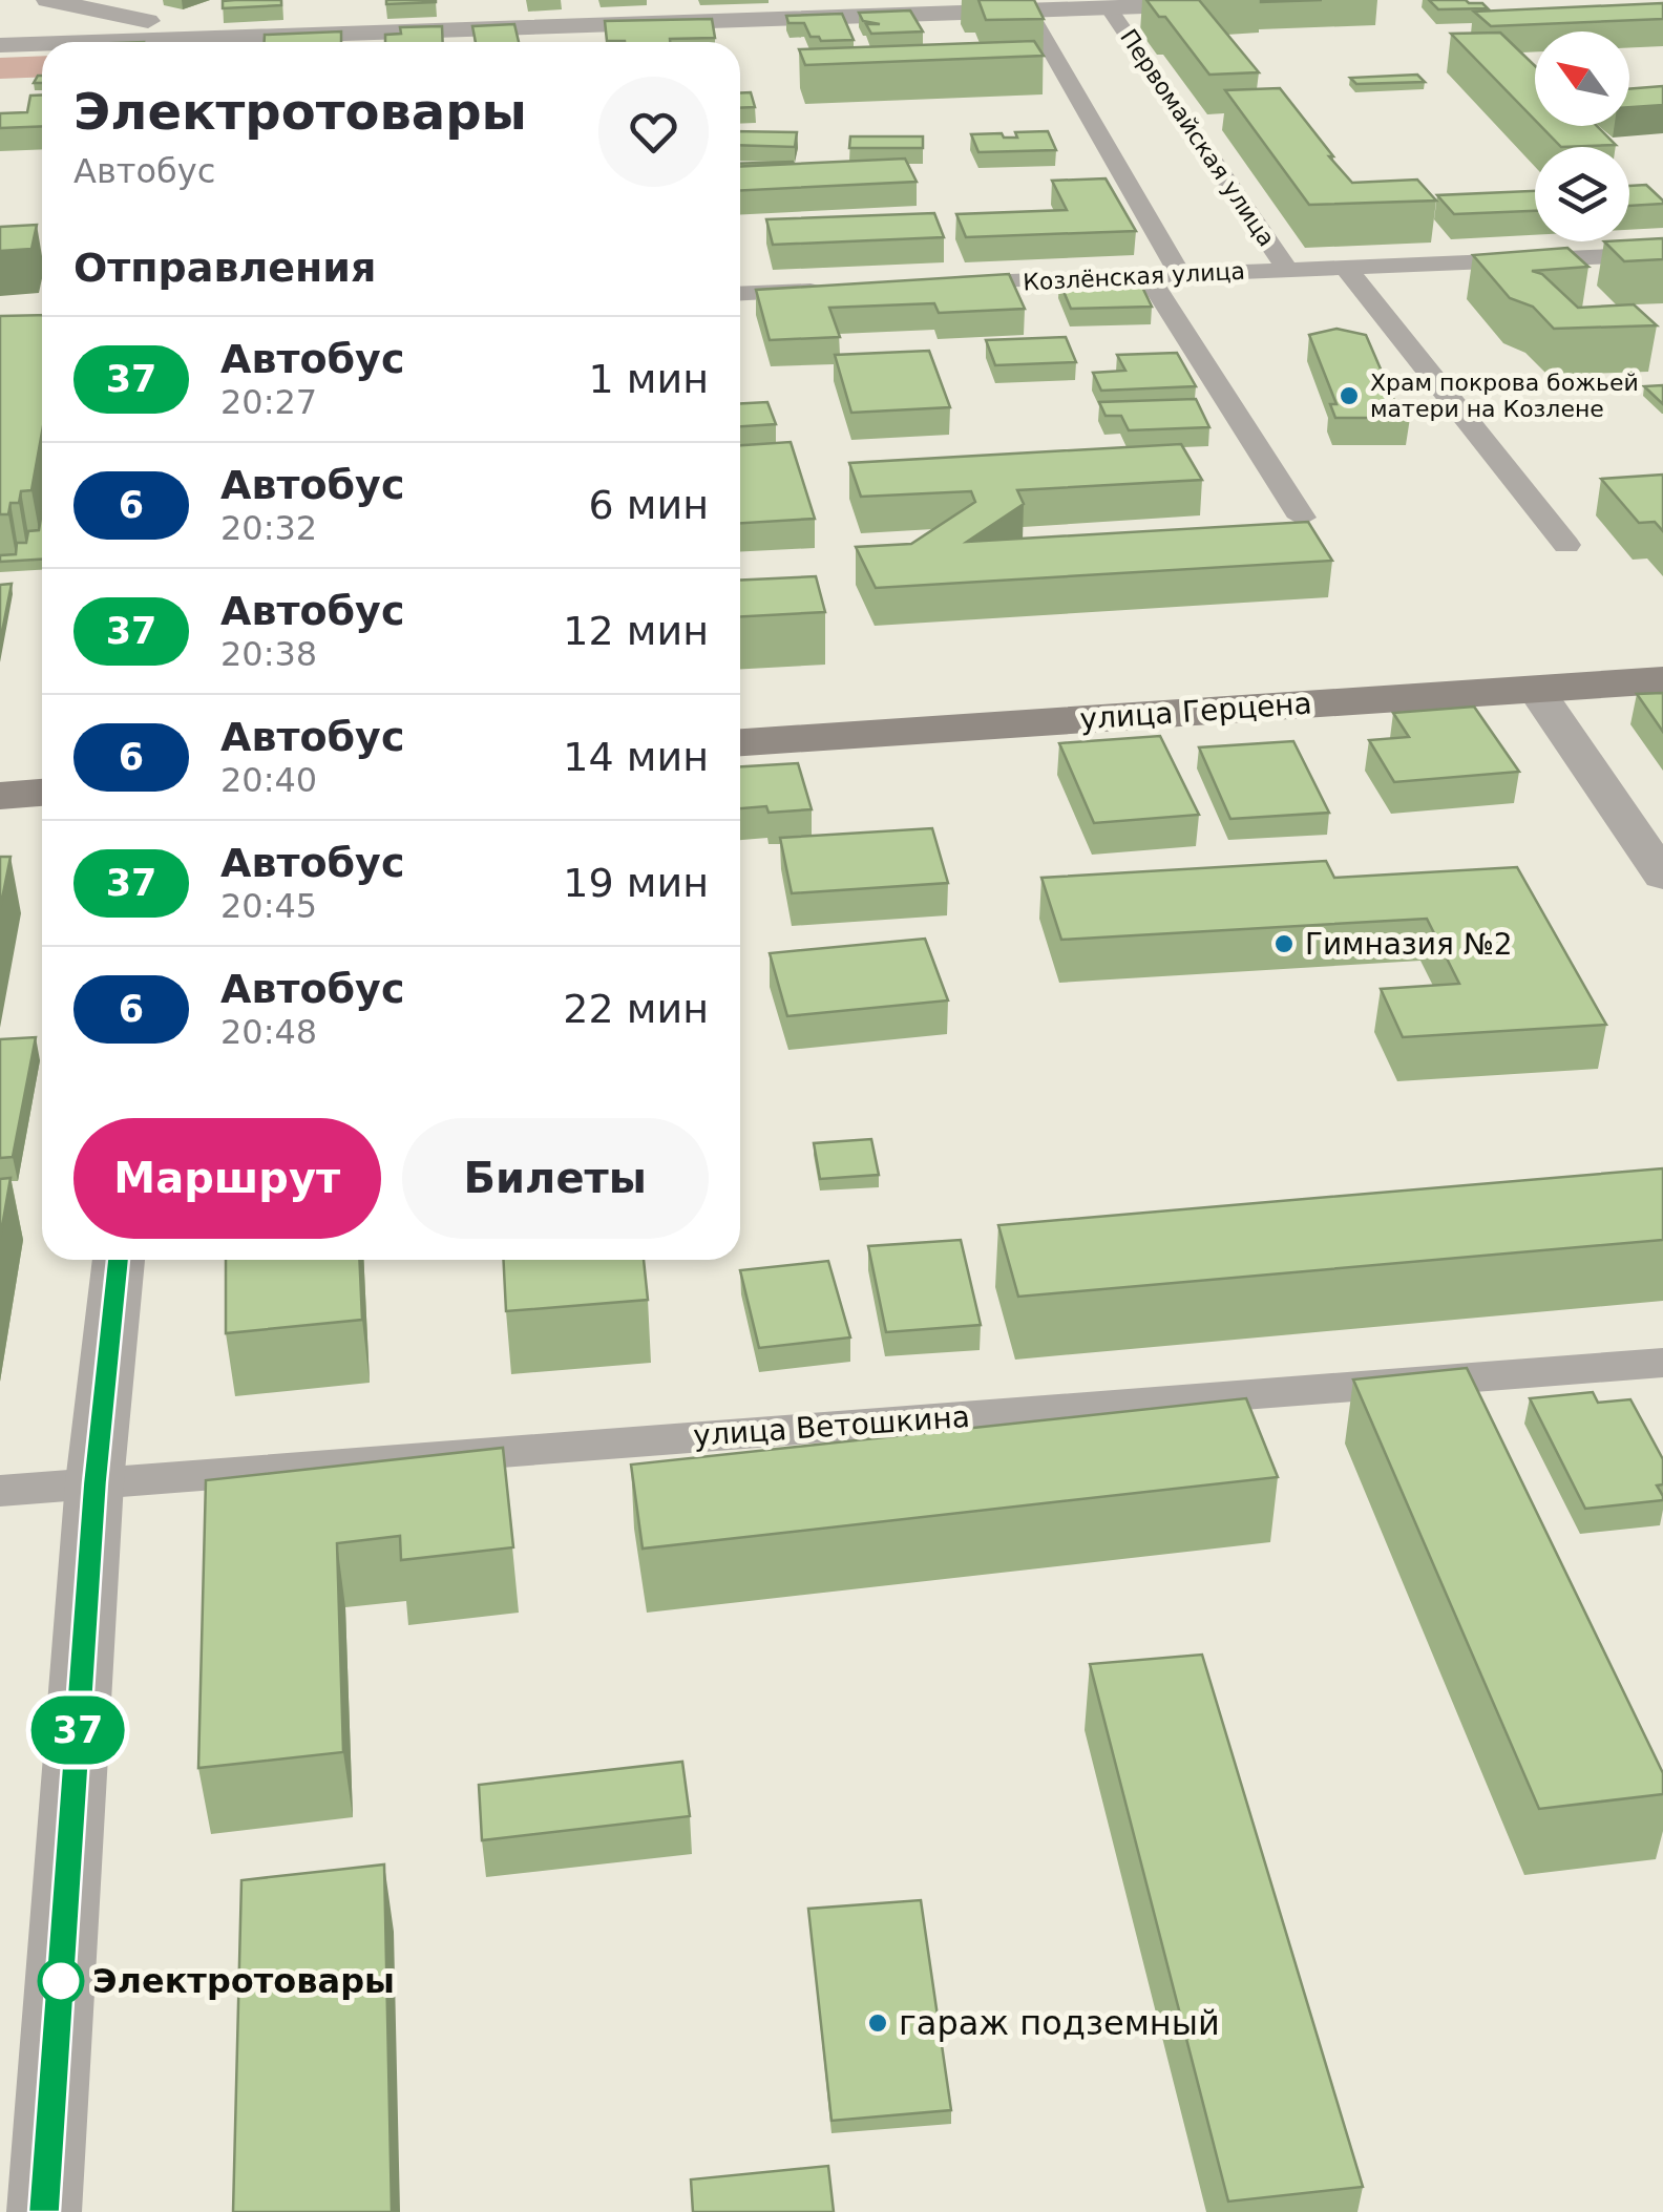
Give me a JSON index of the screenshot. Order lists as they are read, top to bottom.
{
  "streets": {
    "main road": ["улица Герцена"],
    "street": ["Первомайская улица", "Козлёнская улица", "улица Ветошкина"]
  },
  "crossings": [
    ["Первомайская улица", "Козлёнская улица"]
  ],
  "places": [
    "Храм покрова божьей матери на Козлене",
    "Гимназия №2",
    "Электротовары",
    "гараж подземный"
  ],
  "lines": ["bus line 37"],
  "north": "top left",
  "page": {
    "on_map": "37",
    "heading": [
      ["Электротовары", "Автобус"],
      "Отправления"
    ],
    "list": [
      {
        "mark": "37",
        "name": "Автобус",
        "note": "20:27",
        "value": "1 мин"
      },
      {
        "mark": "6",
        "name": "Автобус",
        "note": "20:32",
        "value": "6 мин"
      },
      {
        "mark": "37",
        "name": "Автобус",
        "note": "20:38",
        "value": "12 мин"
      },
      {
        "mark": "6",
        "name": "Автобус",
        "note": "20:40",
        "value": "14 мин"
      },
      {
        "mark": "37",
        "name": "Автобус",
        "note": "20:45",
        "value": "19 мин"
      },
      {
        "mark": "6",
        "name": "Автобус",
        "note": "20:48",
        "value": "22 мин"
      }
    ],
    "buttons": ["Маршрут", "Билеты"]
  }
}
